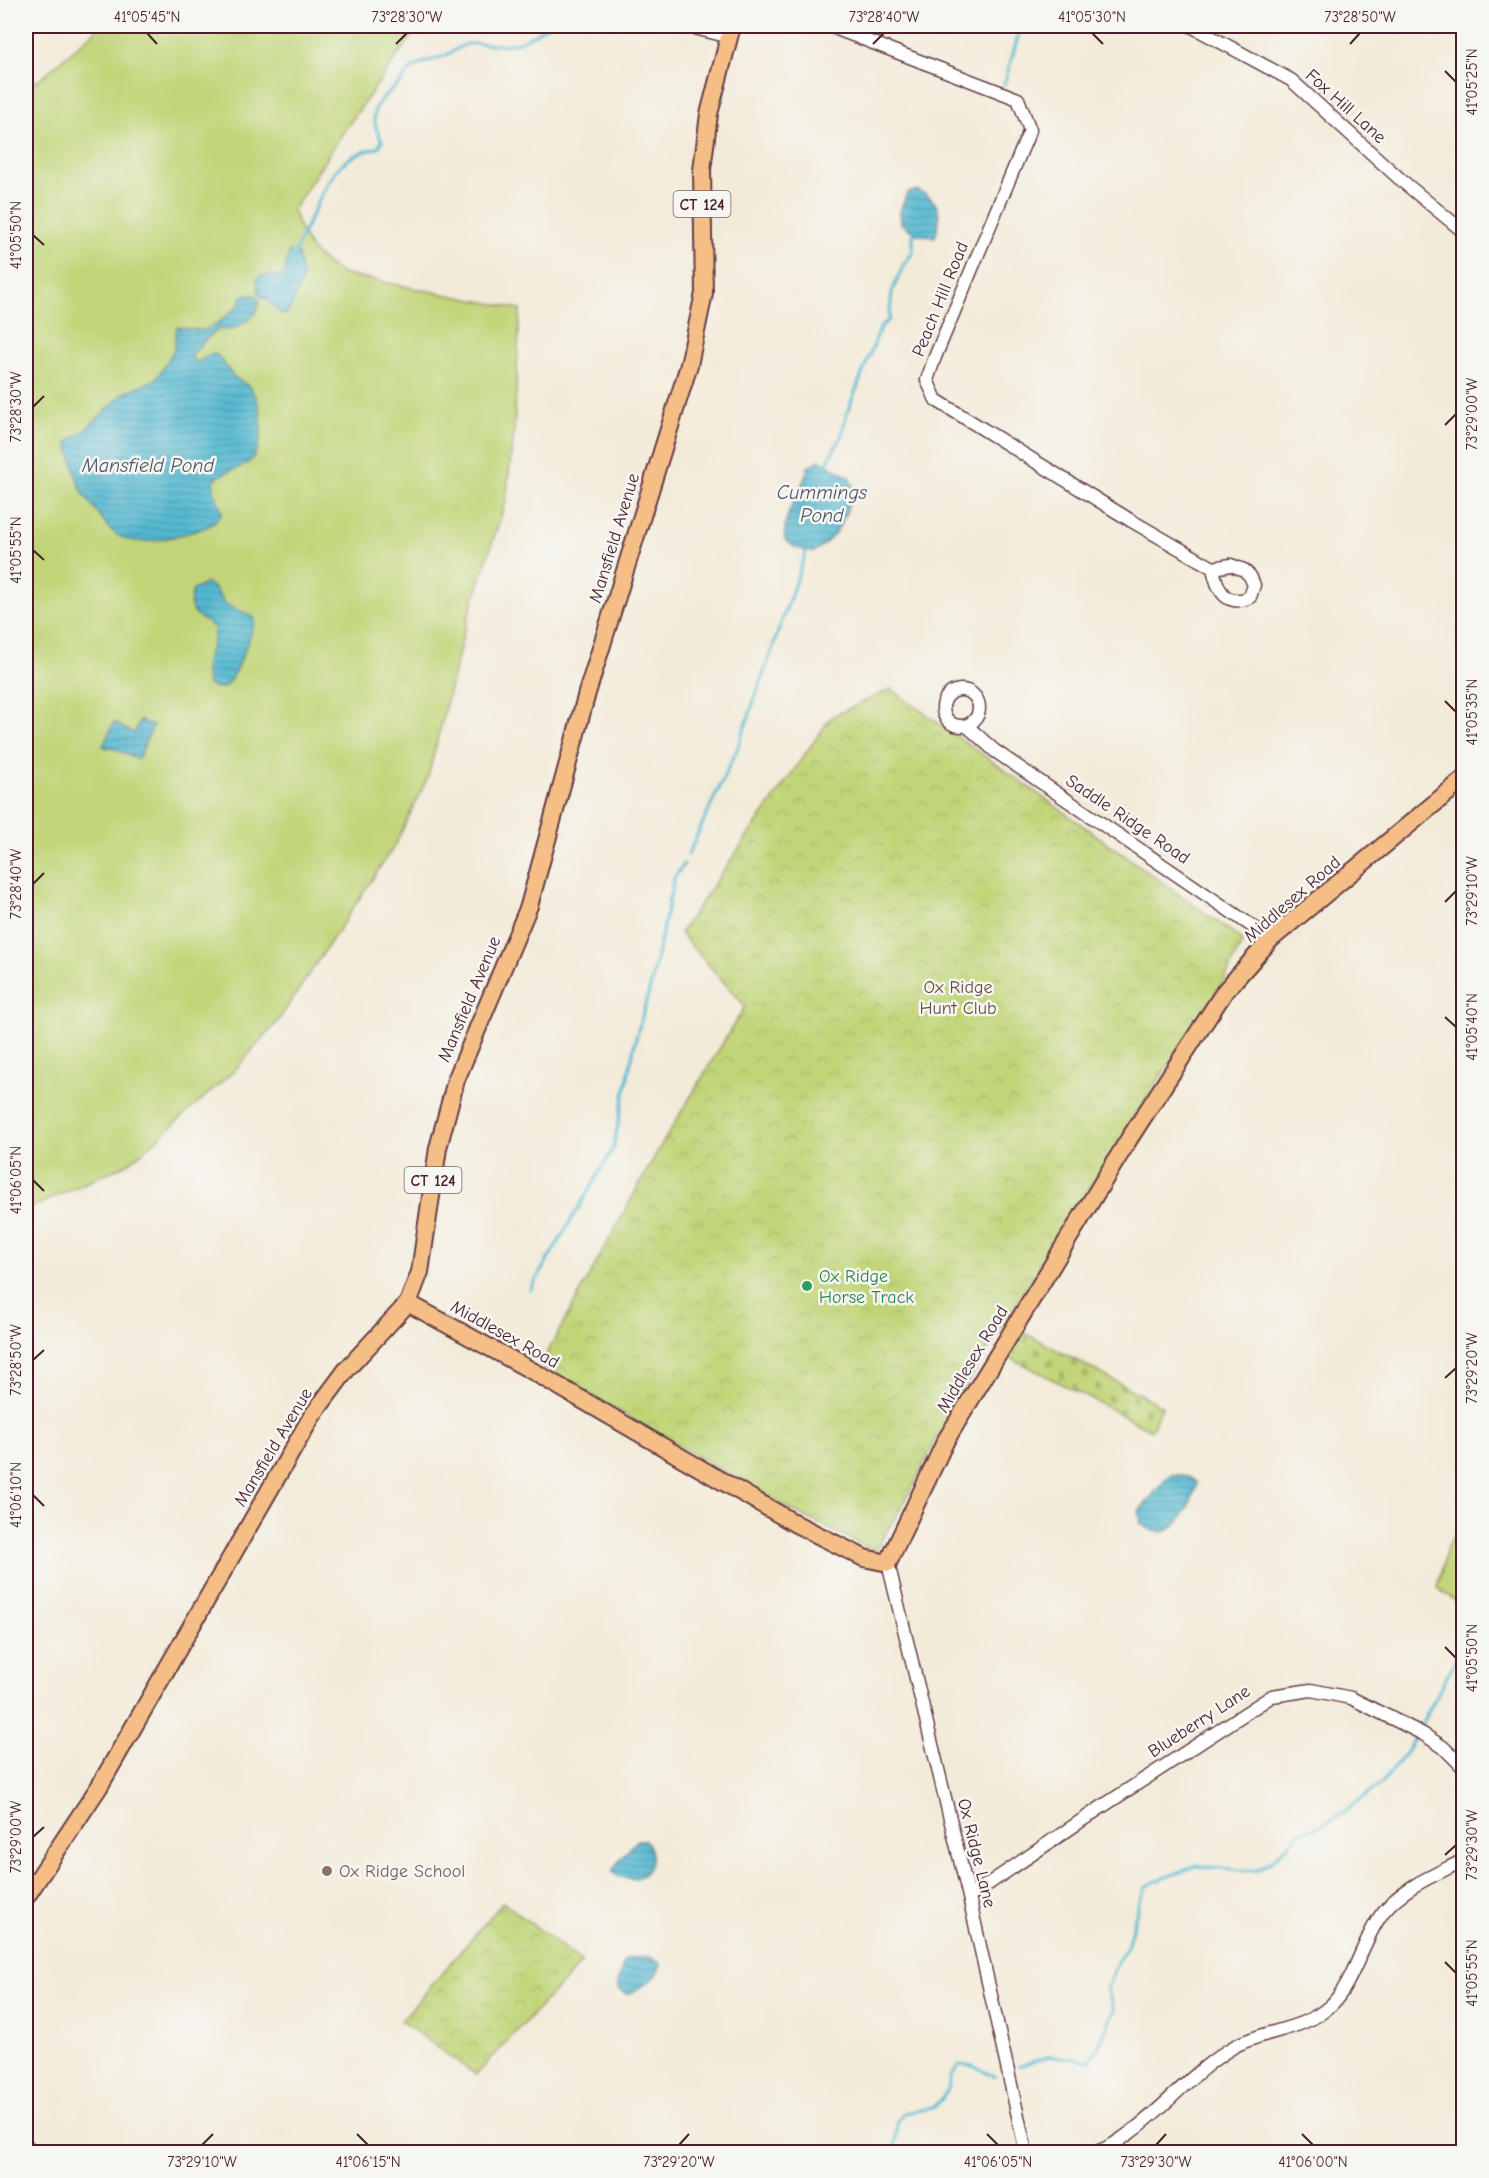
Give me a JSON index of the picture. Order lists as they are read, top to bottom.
{
  "streets": {
    "main road": ["CT 124", "Mansfield Avenue", "Middlesex Road"],
    "street": [
      "Fox Hill Lane",
      "Peach Hill Road",
      "Saddle Ridge Road",
      "Blueberry Lane",
      "Ox Ridge Lane"
    ]
  },
  "crossings": [
    ["Mansfield Avenue", "Middlesex Road"],
    ["Saddle Ridge Road", "Middlesex Road"],
    ["Middlesex Road", "Ox Ridge Lane"],
    ["Blueberry Lane", "Ox Ridge Lane"]
  ],
  "water": ["Mansfield Pond", "Cummings Pond"],
  "parks": ["Ox Ridge Hunt Club"],
  "places": ["Ox Ridge Horse Track", "Ox Ridge School"],
  "coordinates": [
    "41°05'45\"N",
    "73°28'30\"W",
    "73°28'40\"W",
    "41°05'30\"N",
    "73°28'50\"W",
    "41°05'25\"N",
    "41°05'50\"N",
    "73°29'00\"W",
    "41°05'55\"N",
    "41°05'35\"N",
    "73°29'10\"W",
    "41°05'40\"N",
    "41°06'05\"N",
    "73°29'20\"W",
    "41°06'10\"N",
    "73°29'30\"W",
    "41°06'15\"N",
    "41°06'00\"N"
  ]
}
